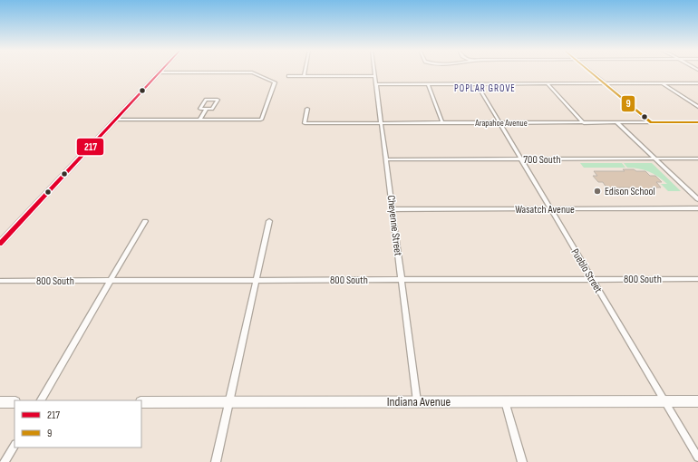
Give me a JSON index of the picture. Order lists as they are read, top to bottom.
{
  "streets": {
    "street": [
      "Arapahoe Avenue",
      "700 South",
      "Wasatch Avenue",
      "Cheyenne Street",
      "Pueblo Street",
      "800 South",
      "Indiana Avenue"
    ]
  },
  "crossings": [
    ["Arapahoe Avenue", "Cheyenne Street"],
    ["Arapahoe Avenue", "Pueblo Street"],
    ["700 South", "Cheyenne Street"],
    ["700 South", "Pueblo Street"],
    ["Wasatch Avenue", "Cheyenne Street"],
    ["Wasatch Avenue", "Pueblo Street"],
    ["Cheyenne Street", "800 South"],
    ["Cheyenne Street", "Indiana Avenue"],
    ["Pueblo Street", "800 South"],
    ["Pueblo Street", "Indiana Avenue"]
  ],
  "districts": ["POPLAR GROVE"],
  "places": ["Edison School"],
  "lines": ["transit line 217", "transit line 9"],
  "legend": ["217", "9"]
}
